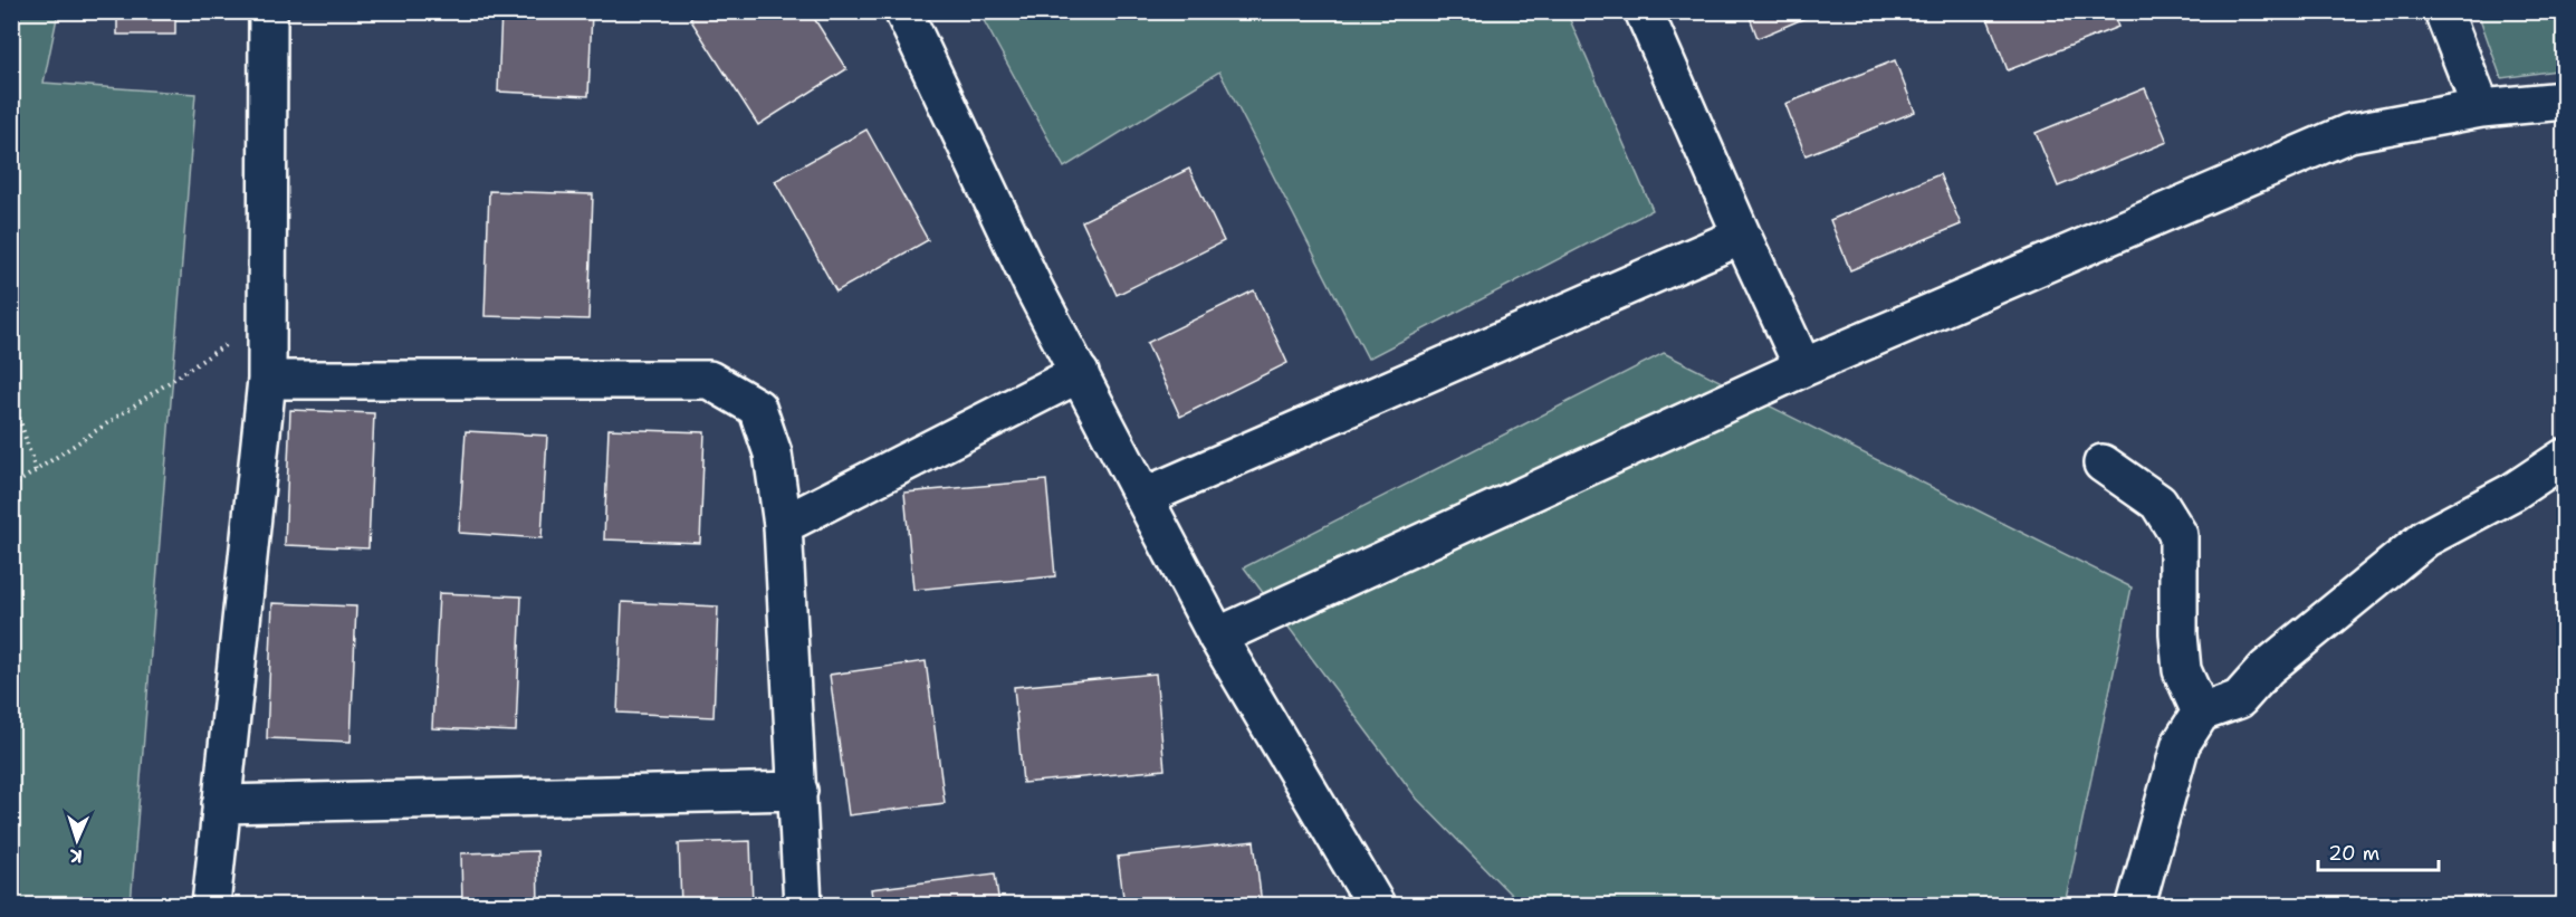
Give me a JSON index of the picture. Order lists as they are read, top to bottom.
{
  "scale_bar": "20 m",
  "north": "bottom"
}
